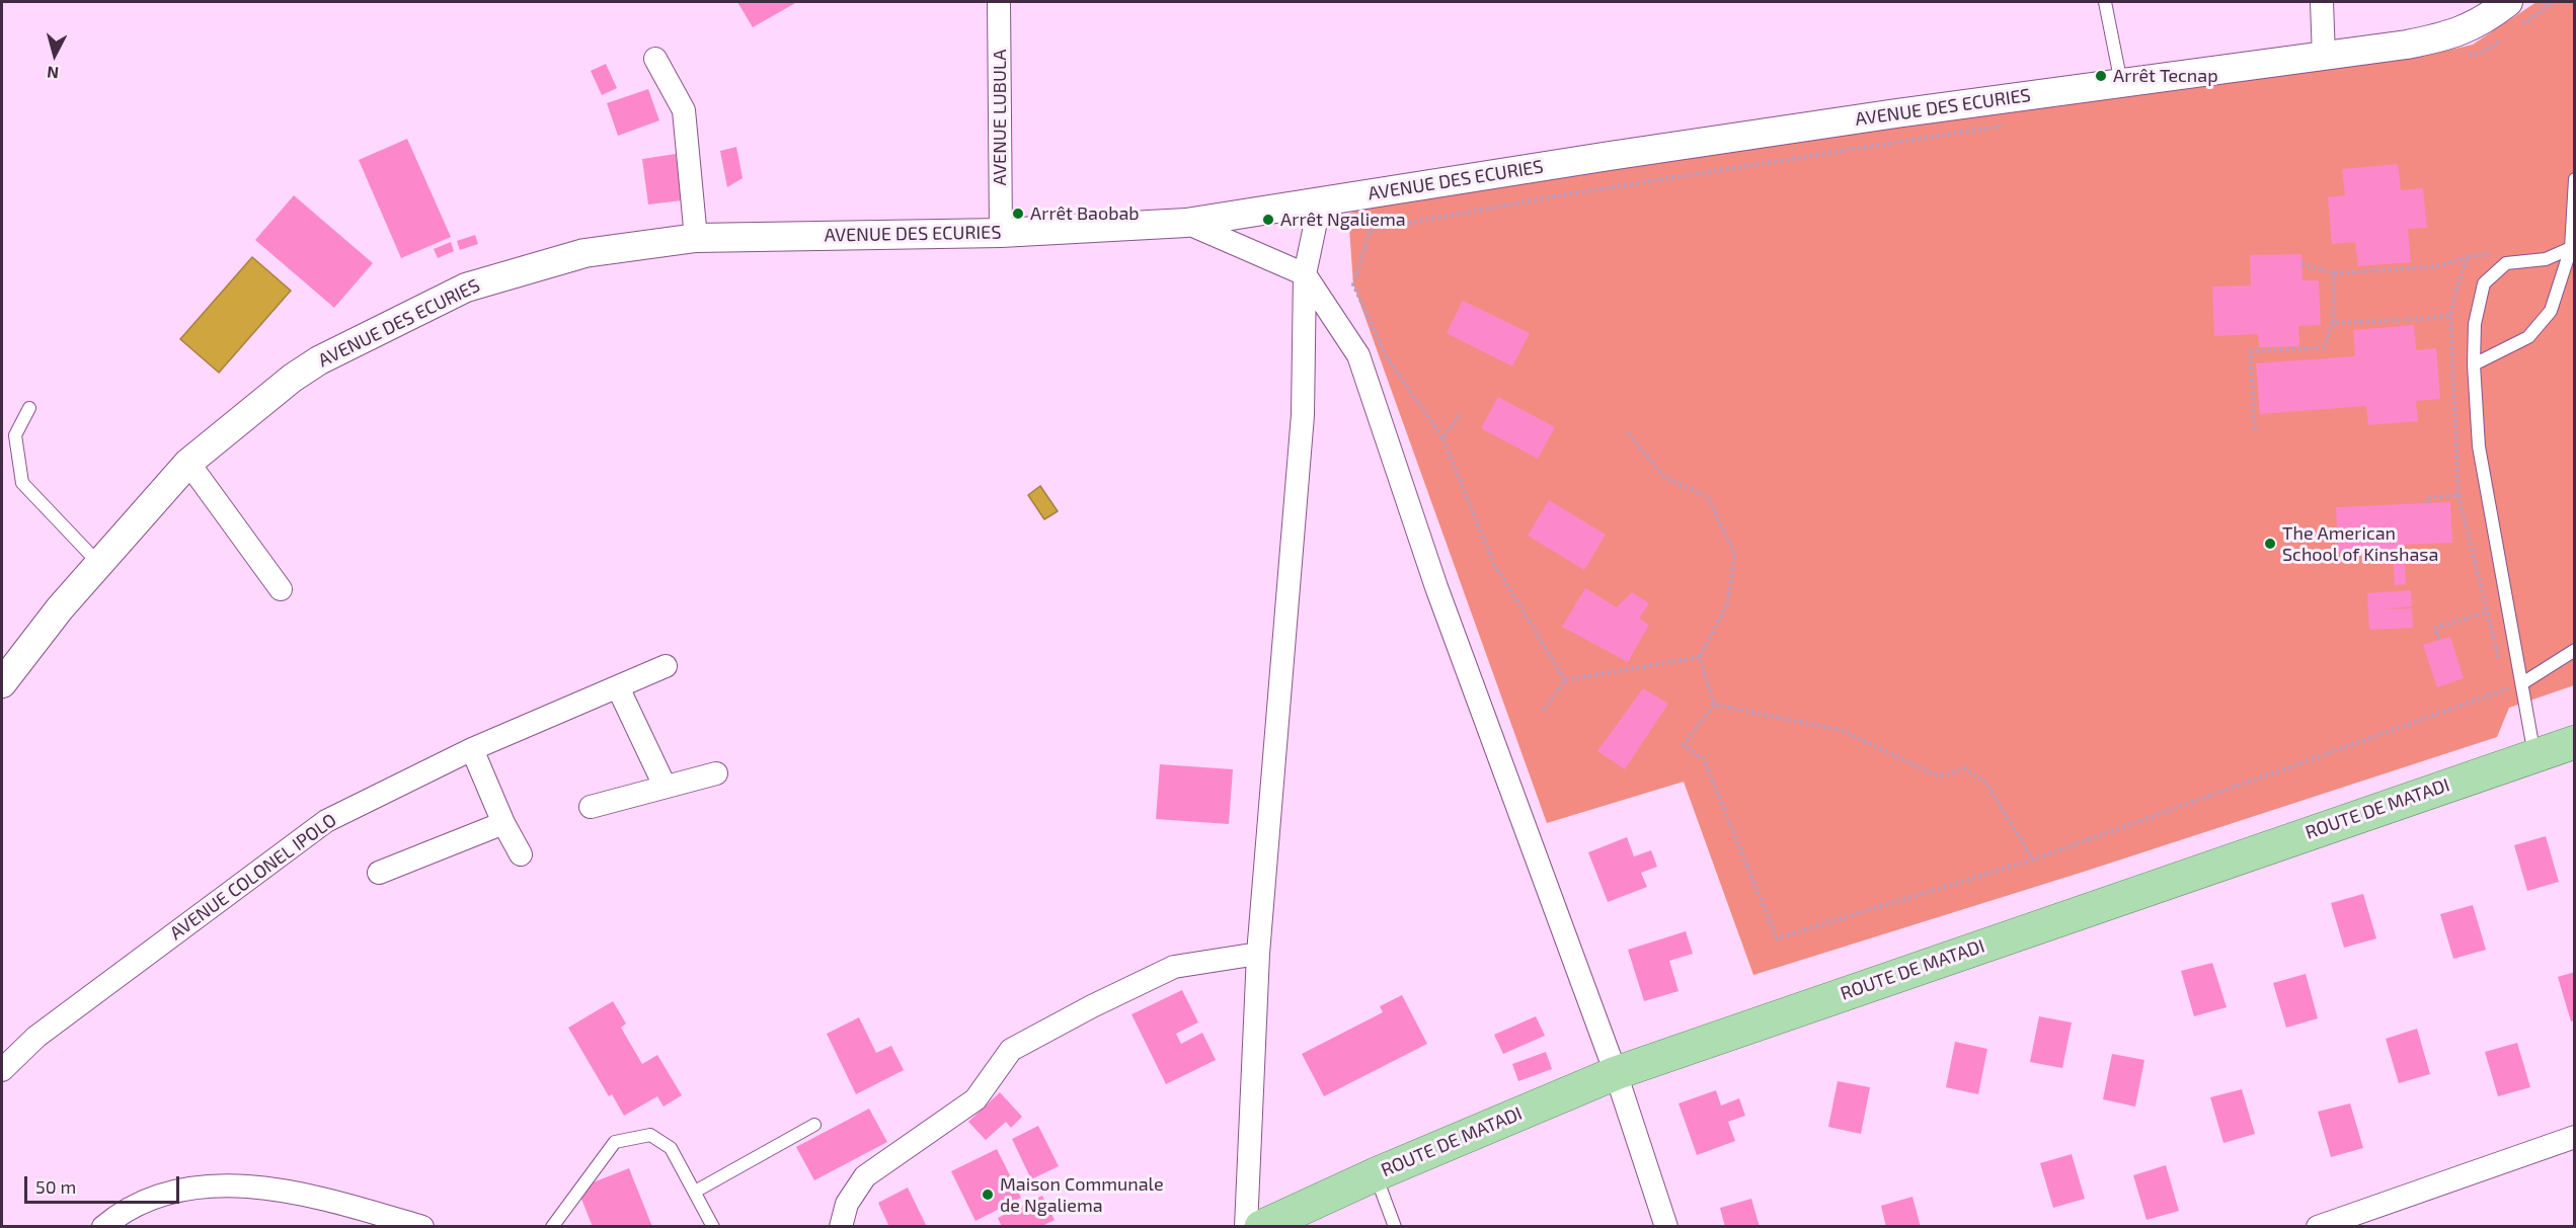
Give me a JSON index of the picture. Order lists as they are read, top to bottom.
{
  "streets": {
    "main road": ["ROUTE DE MATADI"],
    "street": ["AVENUE DES ECURIES", "AVENUE LUBULA", "AVENUE COLONEL IPOLO"]
  },
  "crossings": [
    ["AVENUE DES ECURIES", "AVENUE LUBULA"]
  ],
  "places": [
    "Arrêt Tecnap",
    "Arrêt Baobab",
    "Arrêt Ngaliema",
    "The American School of Kinshasa",
    "Maison Communale de Ngaliema"
  ],
  "scale_bar": "50 m",
  "north": "bottom"
}
